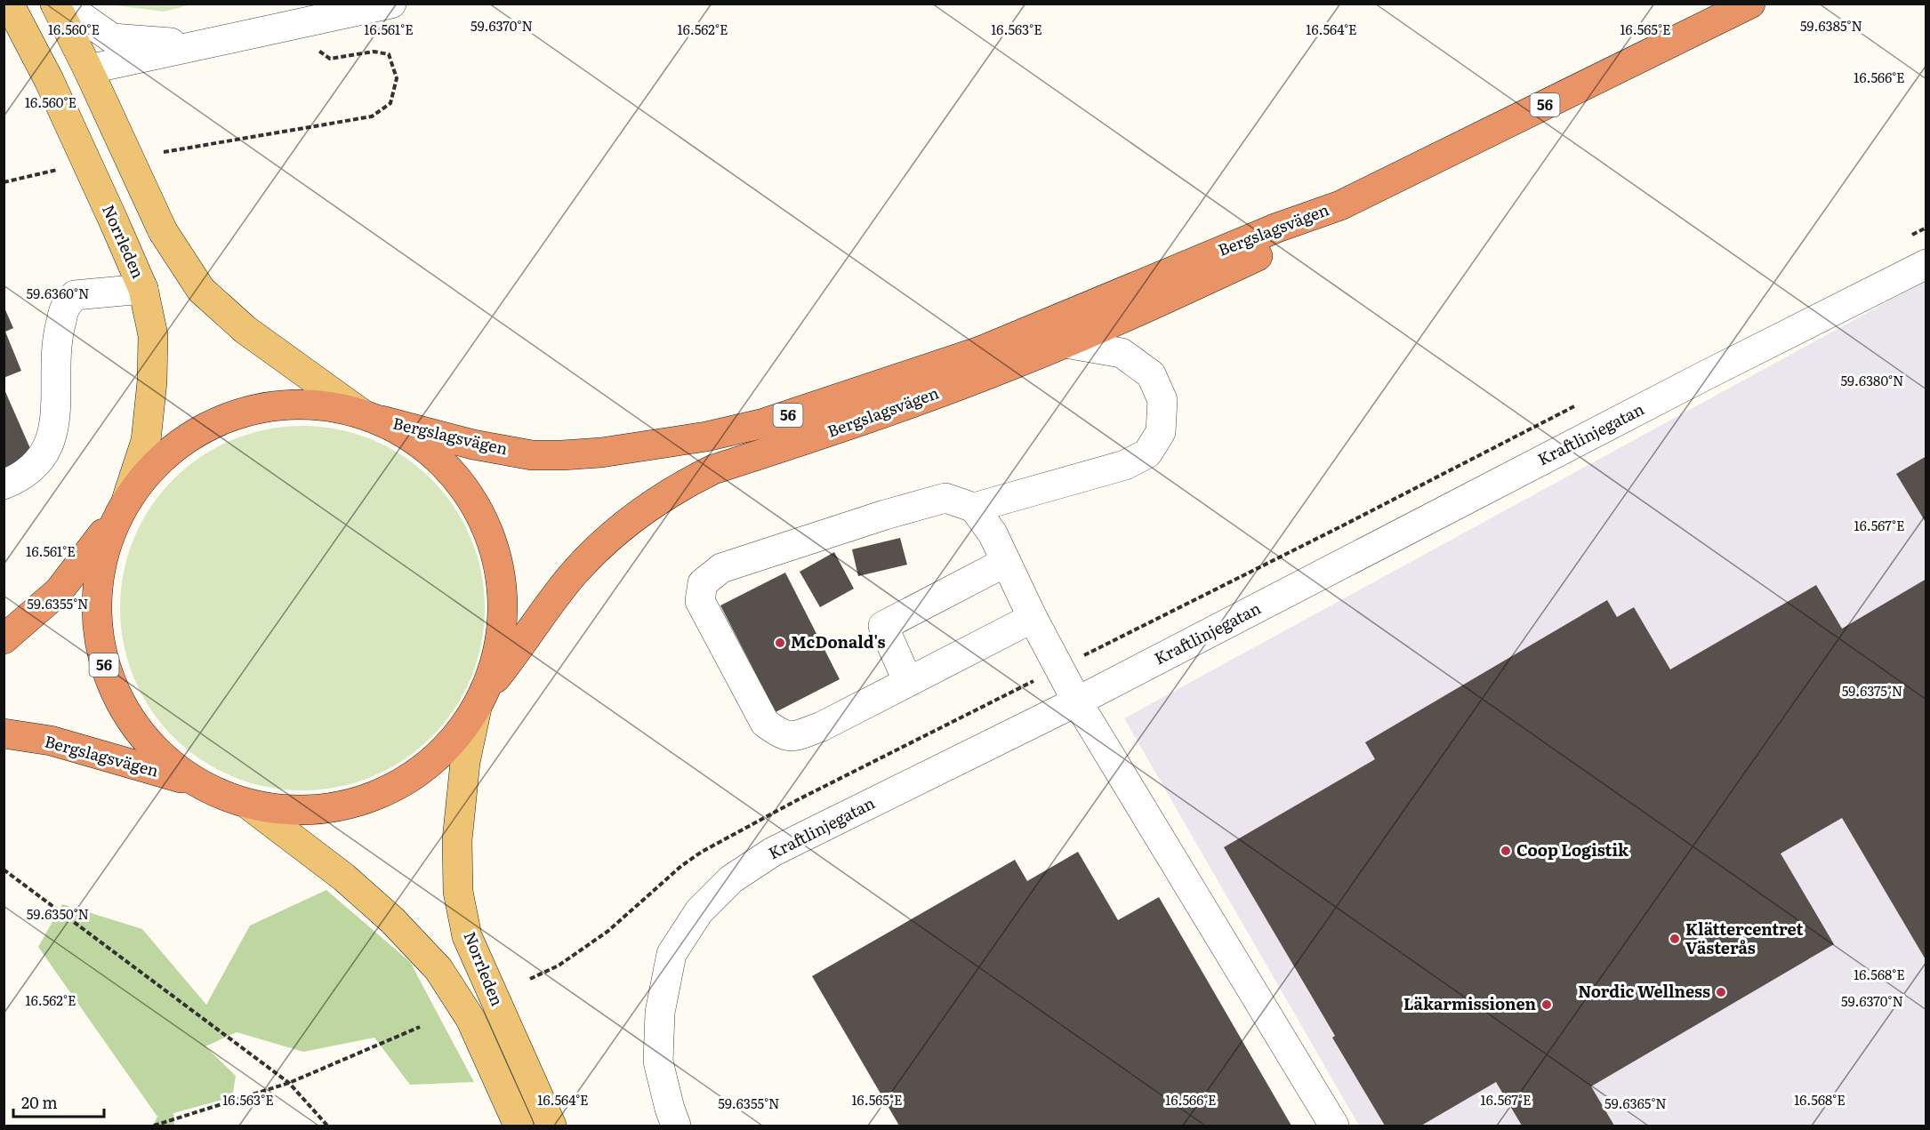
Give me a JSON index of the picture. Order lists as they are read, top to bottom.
{
  "streets": {
    "highway": ["56", "Bergslagsvägen"],
    "main road": ["Norrleden"],
    "street": ["Kraftlinjegatan"]
  },
  "crossings": [
    ["56", "Bergslagsvägen"],
    ["56", "Norrleden"],
    ["Bergslagsvägen", "Norrleden"]
  ],
  "places": [
    "McDonald's",
    "Coop Logistik",
    "Klättercentret Västerås",
    "Nordic Wellness",
    "Läkarmissionen"
  ],
  "scale_bar": "20 m",
  "coordinates": [
    "59.6370°N",
    "59.6385°N",
    "16.560°E",
    "16.561°E",
    "16.562°E",
    "16.563°E",
    "16.564°E",
    "16.565°E",
    "16.566°E",
    "59.6360°N",
    "59.6380°N",
    "16.567°E",
    "59.6355°N",
    "59.6375°N",
    "59.6350°N",
    "16.568°E",
    "59.6365°N"
  ]
}
